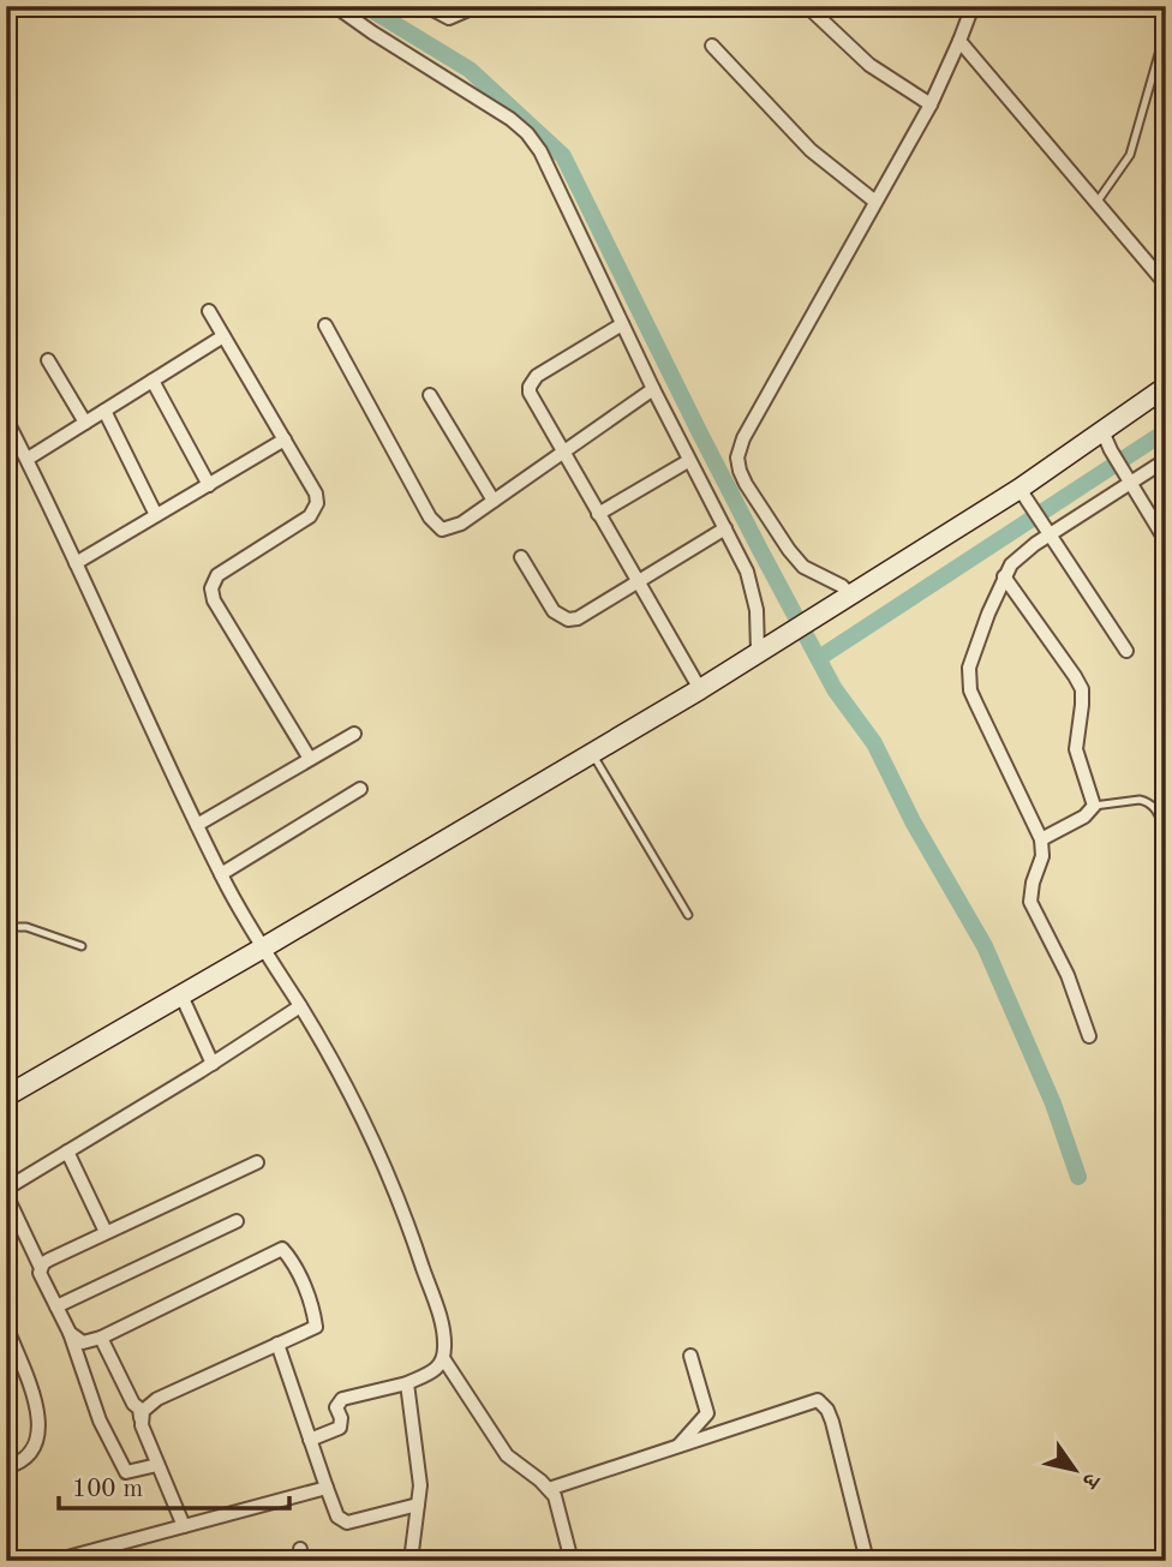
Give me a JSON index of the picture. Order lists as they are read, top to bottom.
{
  "scale_bar": "100 m",
  "north": "bottom right"
}
